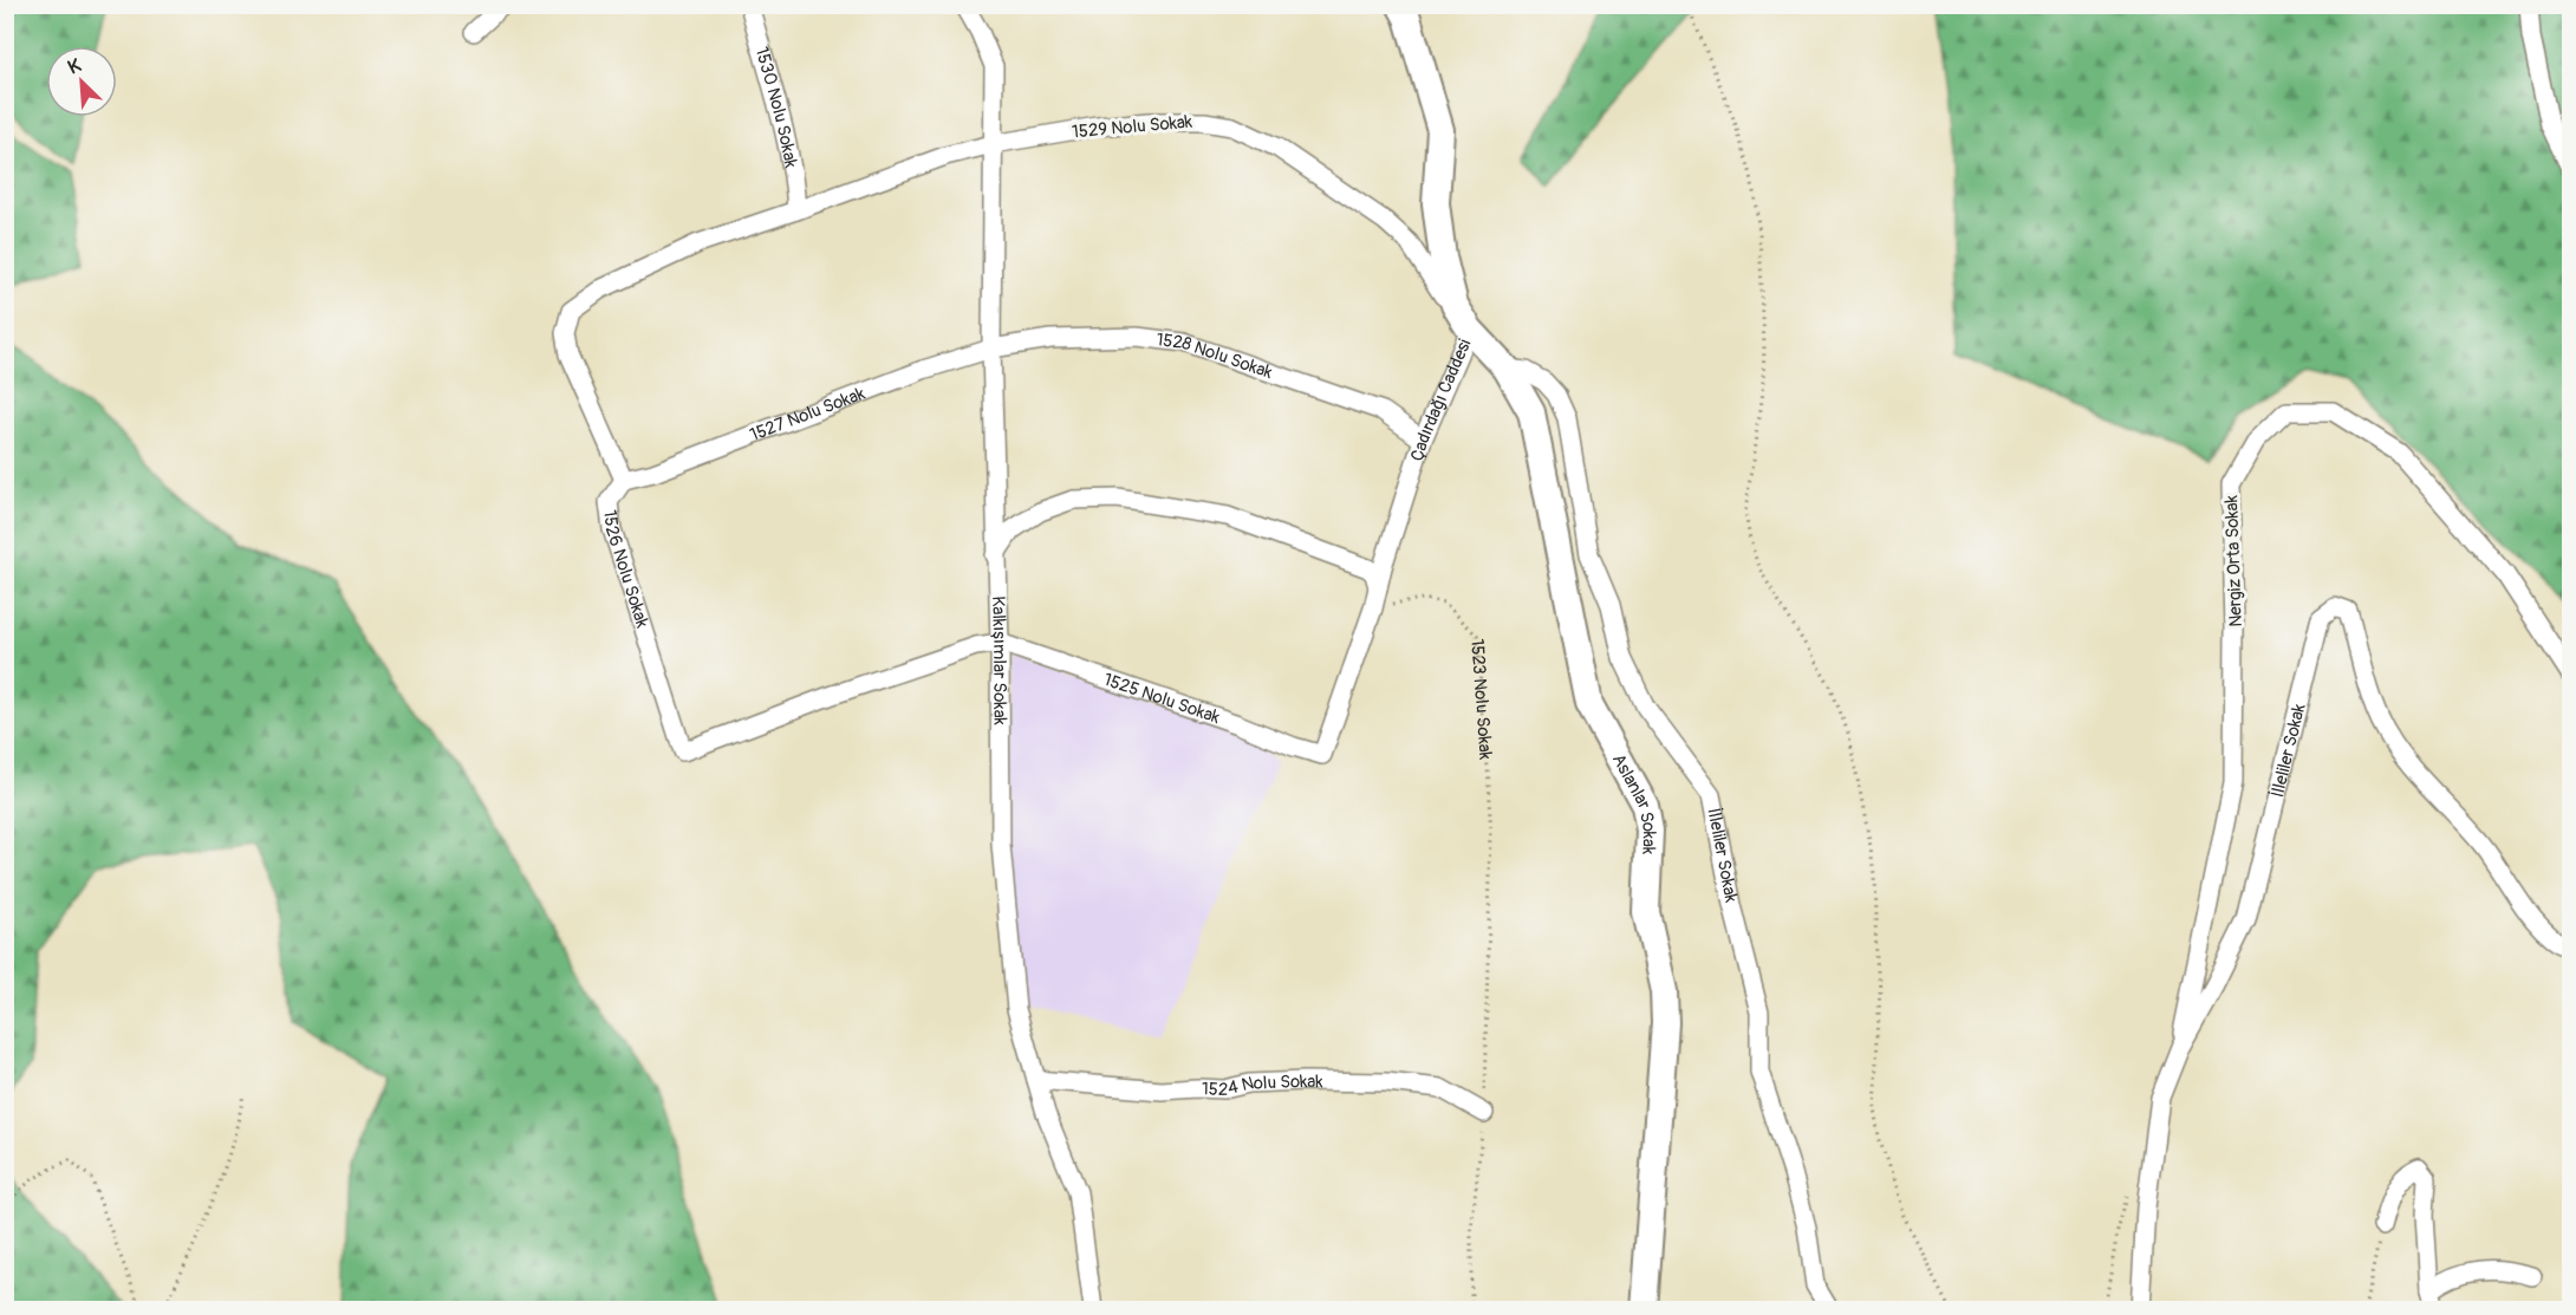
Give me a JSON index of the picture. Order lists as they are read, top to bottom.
{
  "streets": {
    "street": [
      "1530 Nolu Sokak",
      "1529 Nolu Sokak",
      "1528 Nolu Sokak",
      "Çadırdağı Caddesi",
      "1527 Nolu Sokak",
      "Nergiz Orta Sokak",
      "1526 Nolu Sokak",
      "Kalkışımlar Sokak",
      "1525 Nolu Sokak",
      "İlleliler Sokak",
      "Aslanlar Sokak",
      "1524 Nolu Sokak"
    ],
    "path": ["1523 Nolu Sokak"]
  },
  "crossings": [
    ["1530 Nolu Sokak", "1529 Nolu Sokak"],
    ["1529 Nolu Sokak", "Çadırdağı Caddesi"],
    ["1529 Nolu Sokak", "Kalkışımlar Sokak"],
    ["1528 Nolu Sokak", "Çadırdağı Caddesi"],
    ["1528 Nolu Sokak", "1527 Nolu Sokak"],
    ["1528 Nolu Sokak", "Kalkışımlar Sokak"],
    ["Çadırdağı Caddesi", "1525 Nolu Sokak"],
    ["Çadırdağı Caddesi", "1523 Nolu Sokak"],
    ["Çadırdağı Caddesi", "Aslanlar Sokak"],
    ["1527 Nolu Sokak", "1526 Nolu Sokak"],
    ["1527 Nolu Sokak", "Kalkışımlar Sokak"],
    ["Nergiz Orta Sokak", "İlleliler Sokak"],
    ["1526 Nolu Sokak", "Kalkışımlar Sokak"],
    ["1526 Nolu Sokak", "1525 Nolu Sokak"],
    ["Kalkışımlar Sokak", "1525 Nolu Sokak"],
    ["Kalkışımlar Sokak", "1524 Nolu Sokak"],
    ["1523 Nolu Sokak", "1524 Nolu Sokak"],
    ["İlleliler Sokak", "Aslanlar Sokak"]
  ],
  "north": "top left"
}
